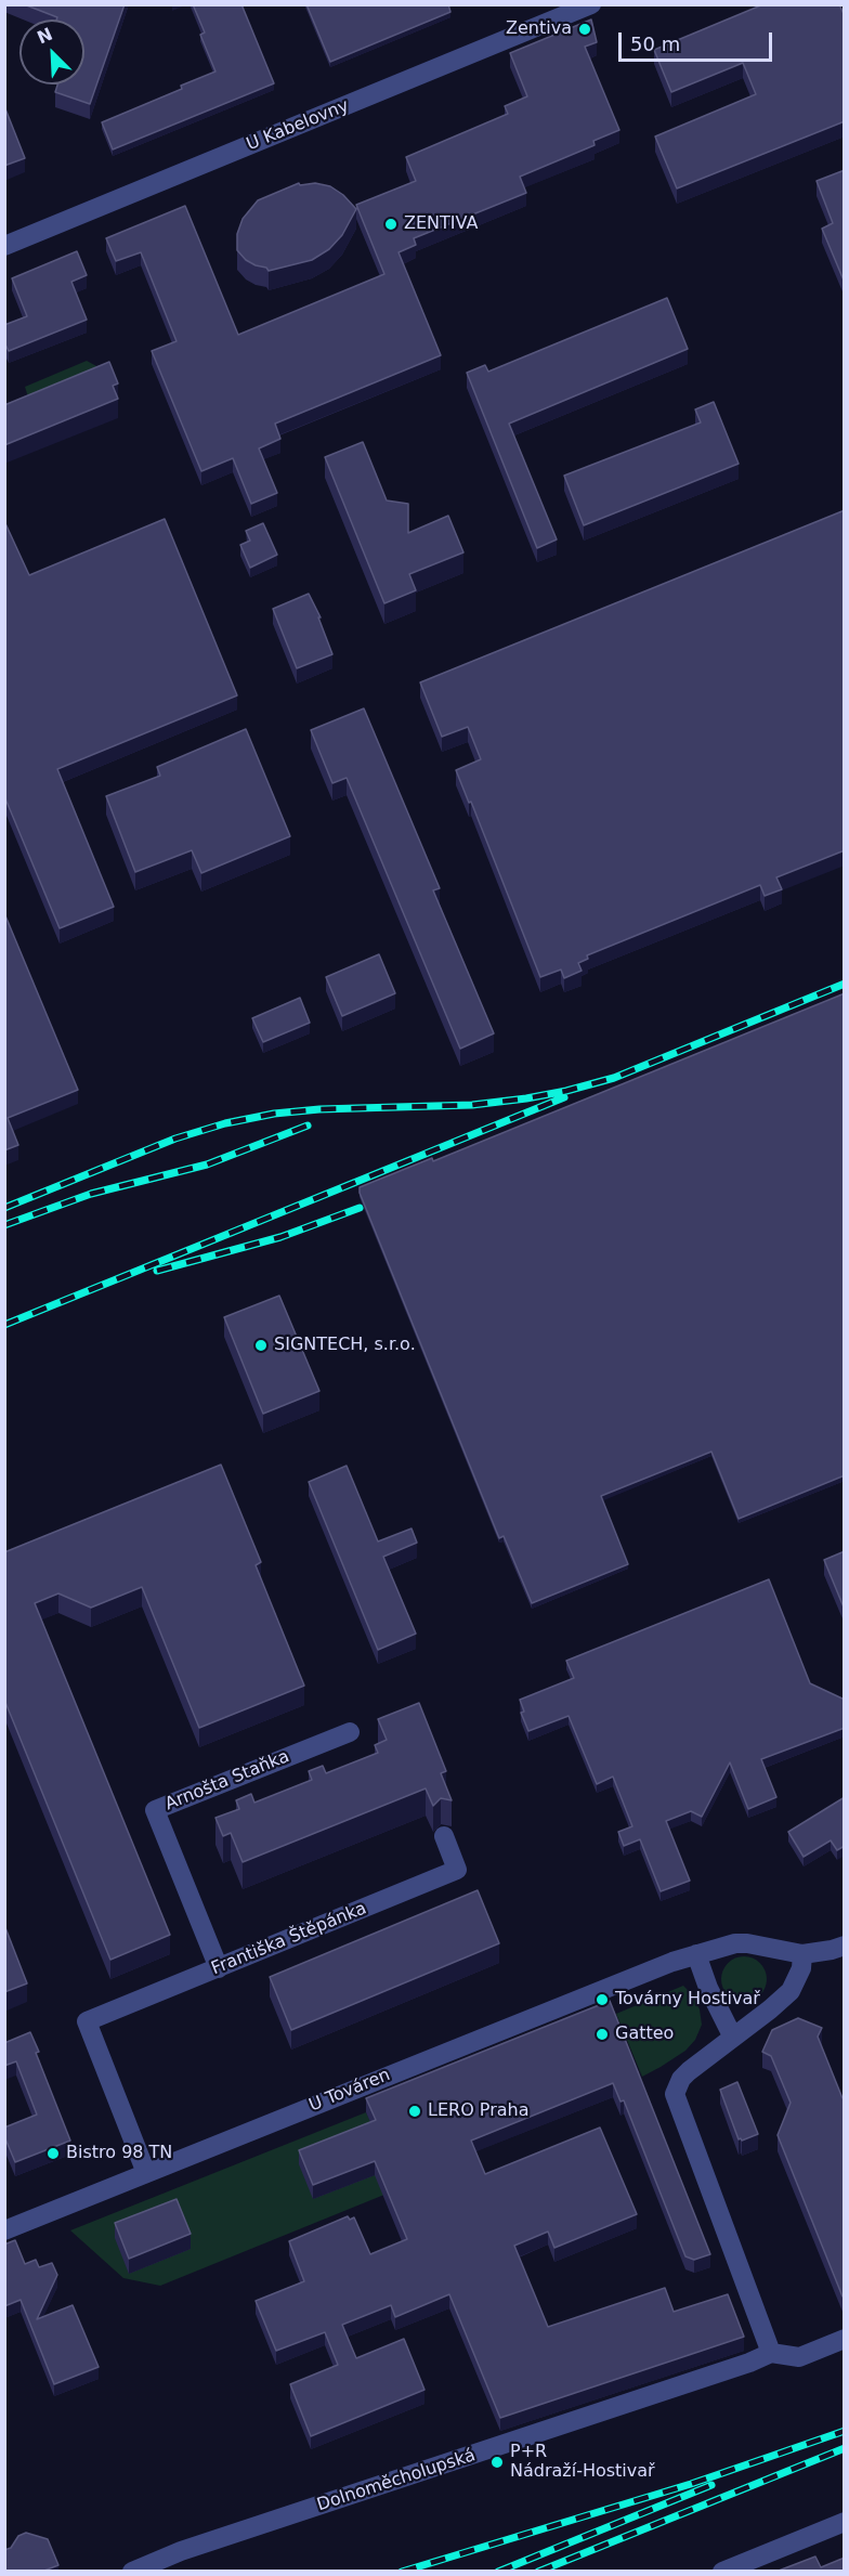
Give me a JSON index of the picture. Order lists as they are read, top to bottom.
{
  "streets": {
    "street": [
      "U Kabelovny",
      "Arnošta Staňka",
      "Františka Štěpánka",
      "U Továren",
      "Dolnoměcholupská"
    ]
  },
  "crossings": [
    ["Arnošta Staňka", "Františka Štěpánka"],
    ["Františka Štěpánka", "U Továren"]
  ],
  "places": [
    "Zentiva",
    "ZENTIVA",
    "SIGNTECH, s.r.o.",
    "Továrny Hostivař",
    "Gatteo",
    "LERO Praha",
    "Bistro 98 TN",
    "P+R Nádraží-Hostivař"
  ],
  "scale_bar": "50 m",
  "north": "top left"
}
